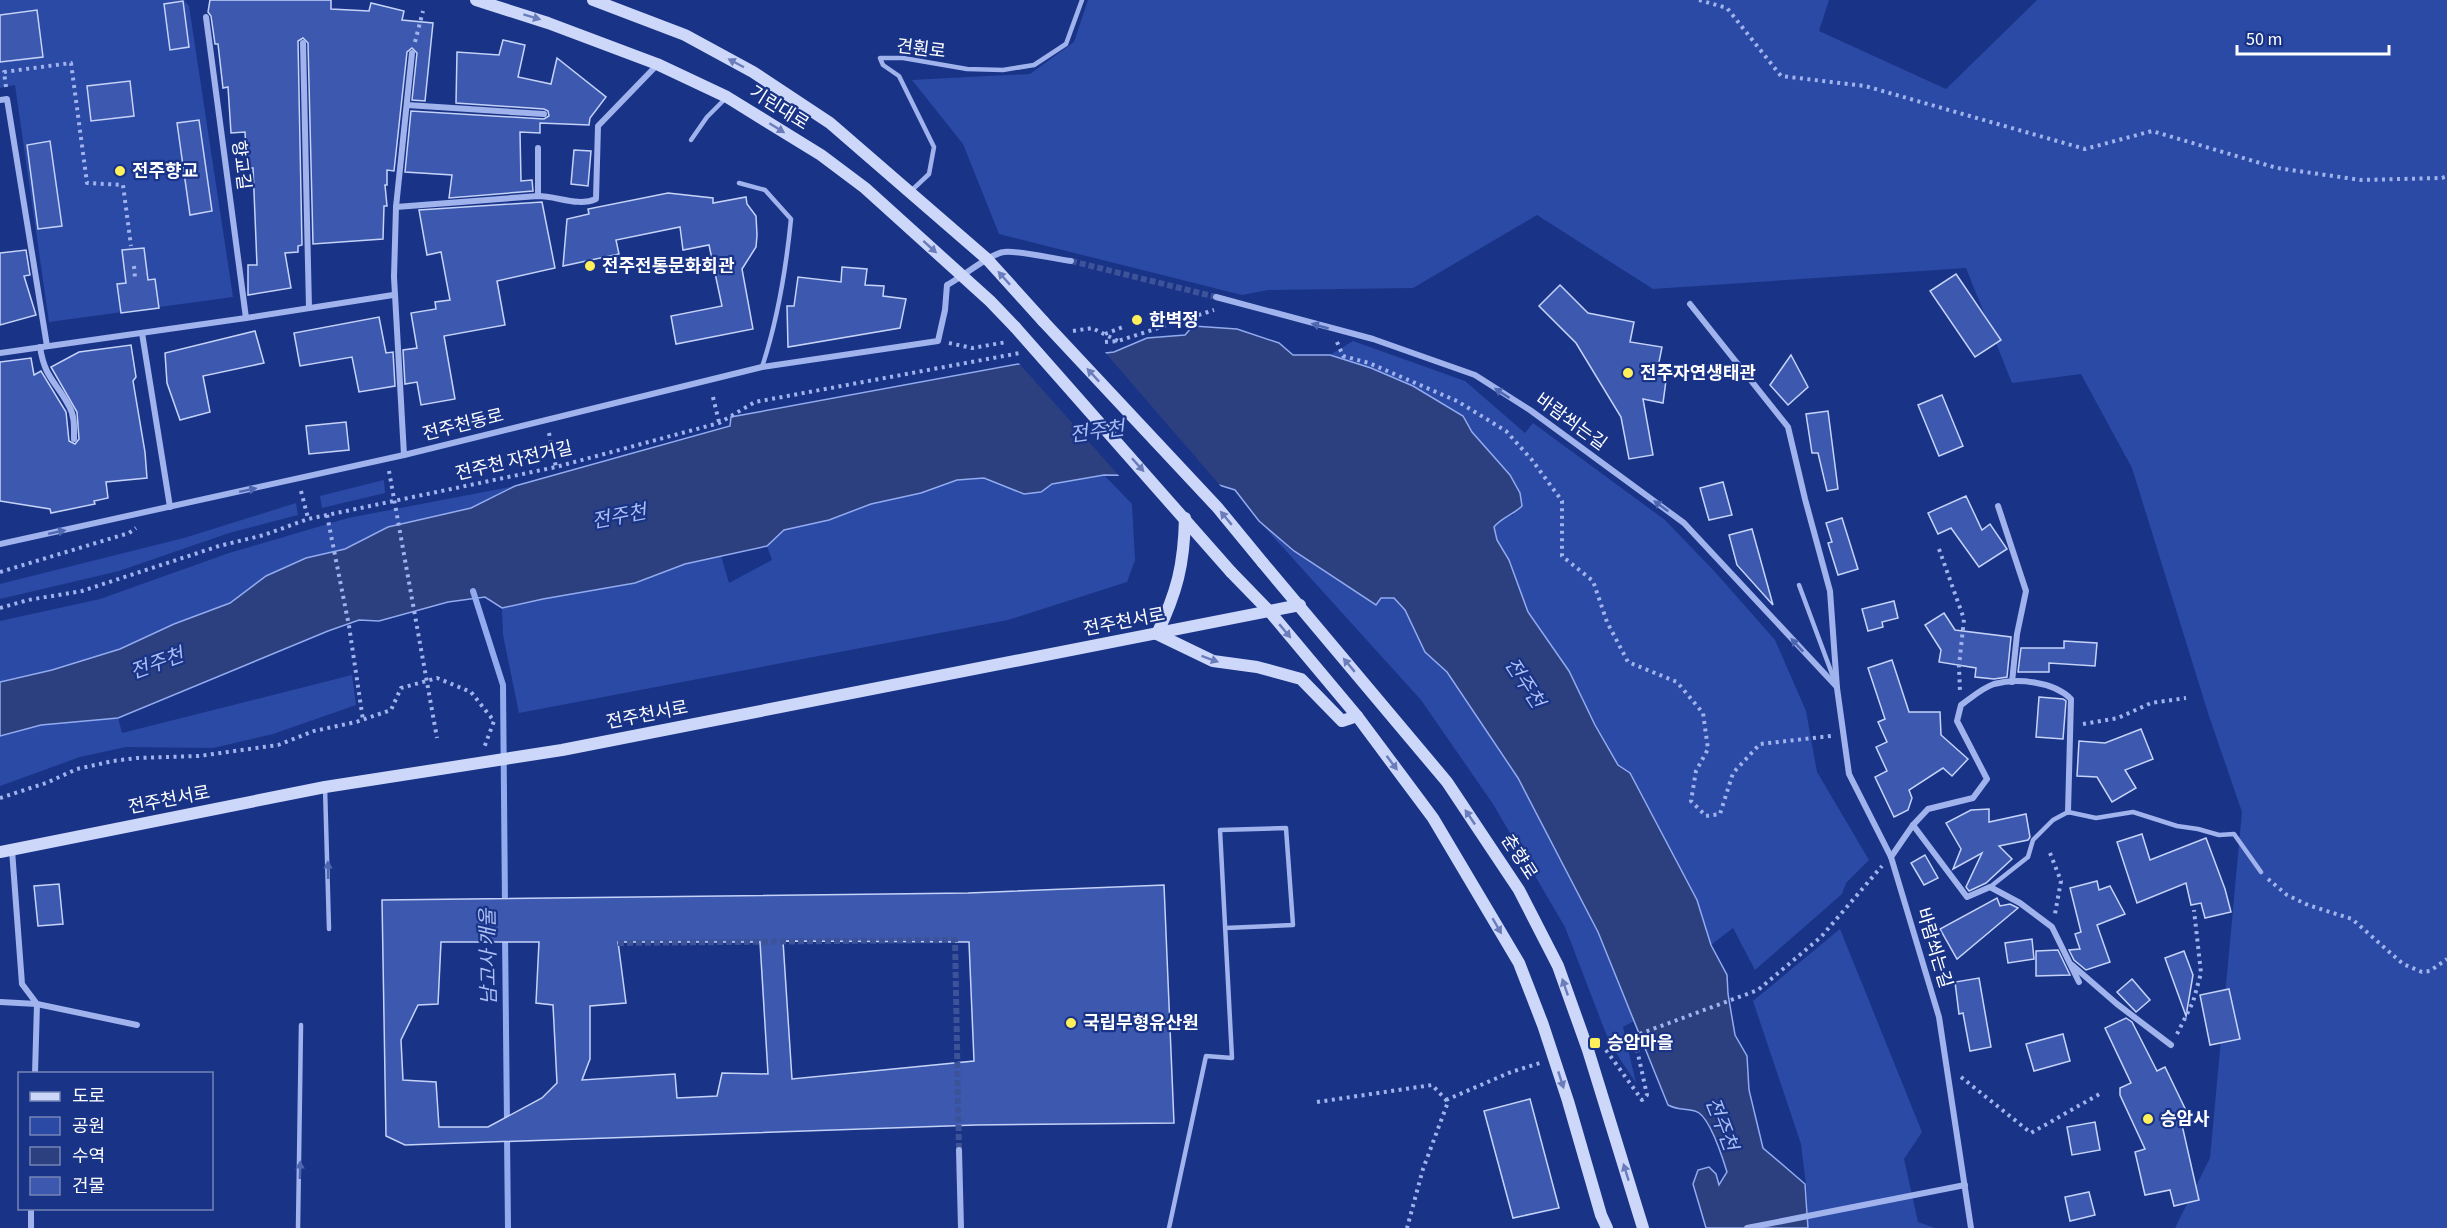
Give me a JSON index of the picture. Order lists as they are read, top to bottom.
{
  "streets": {
    "street": [
      "기린대로",
      "향교길",
      "바람쐬는길",
      "전주천동로",
      "전주천서로",
      "춘향로"
    ],
    "lane": ["견훤로"],
    "path": ["전주천 자전거길"]
  },
  "crossings": [
    ["견훤로", "기린대로"],
    ["기린대로", "전주천동로"],
    ["기린대로", "전주천서로"],
    ["기린대로", "춘향로"],
    ["전주천서로", "춘향로"]
  ],
  "one_way": ["바람쐬는길", "전주천동로"],
  "water": ["전주천", "남고사 개울"],
  "places": {
    "other": [
      "전주향교",
      "전주전통문화회관",
      "한벽정",
      "전주자연생태관",
      "국립무형유산원",
      "승암사"
    ],
    "transit": ["승암마을"]
  },
  "legend": [
    "도로",
    "공원",
    "수역",
    "건물"
  ],
  "scale_bar": "50 m"
}
